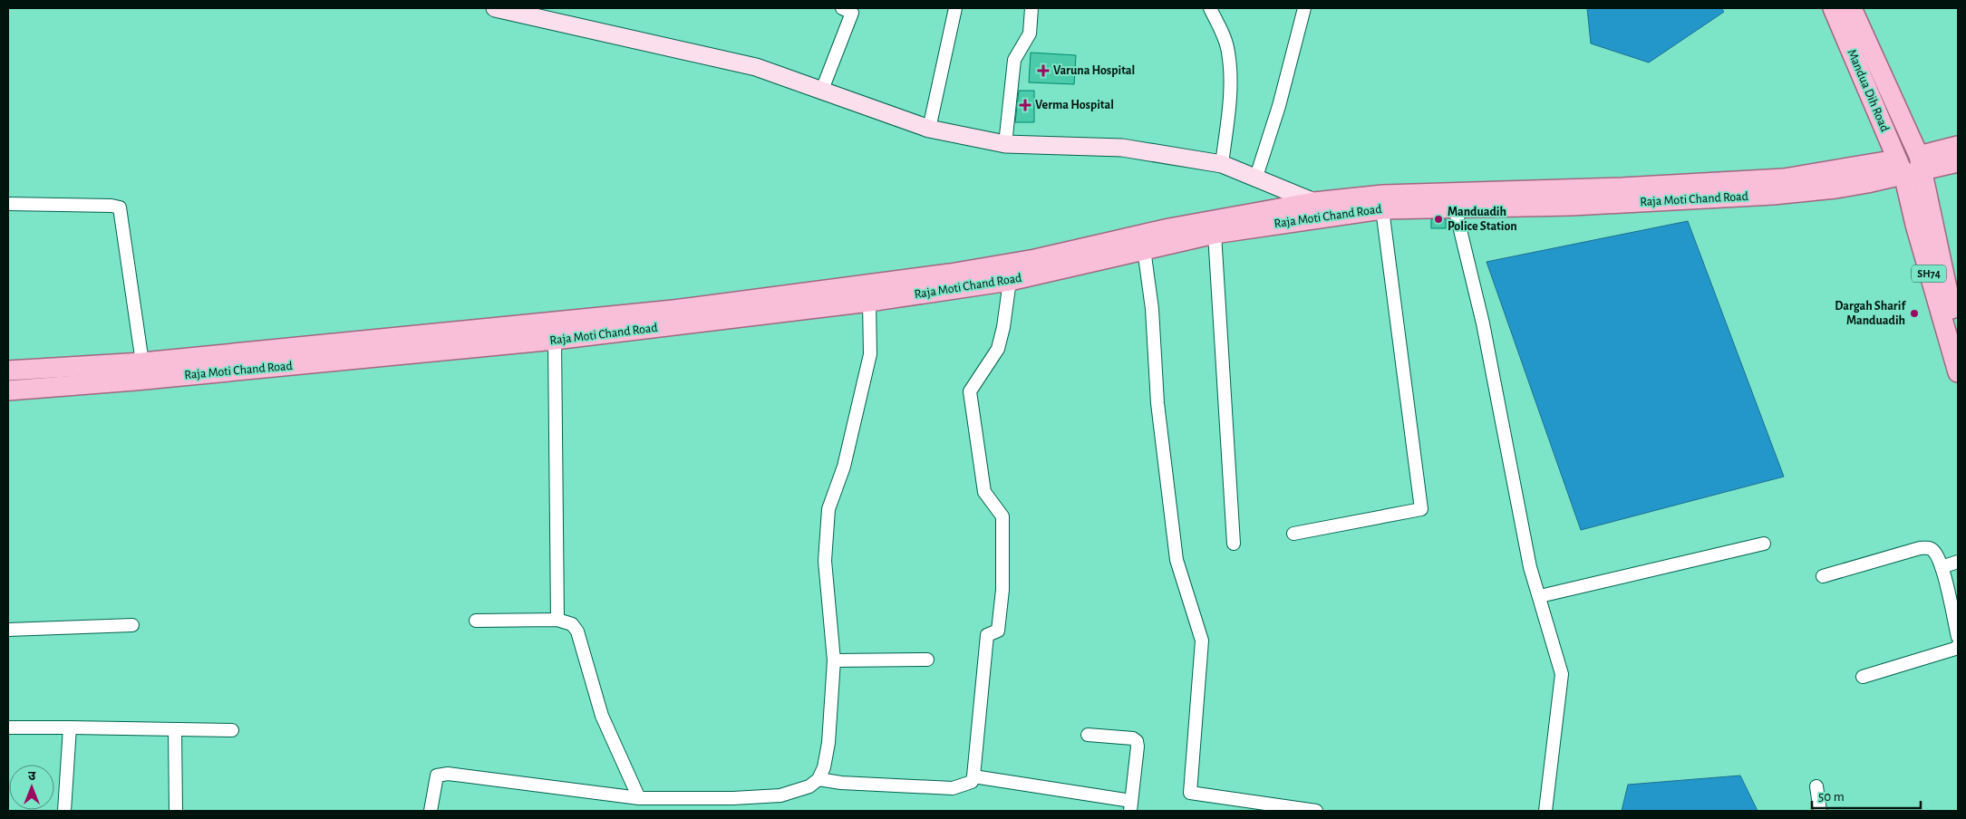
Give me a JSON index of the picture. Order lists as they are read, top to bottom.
{
  "streets": {
    "main road": ["Mandua Dih Road", "Raja Moti Chand Road", "SH74"]
  },
  "crossings": [
    ["Mandua Dih Road", "Raja Moti Chand Road"],
    ["Mandua Dih Road", "SH74"],
    ["Raja Moti Chand Road", "SH74"]
  ],
  "places": {
    "health": ["Varuna Hospital", "Verma Hospital"],
    "other": ["Manduadih Police Station", "Dargah Sharif Manduadih"]
  },
  "scale_bar": "50 m",
  "north": "top"
}
